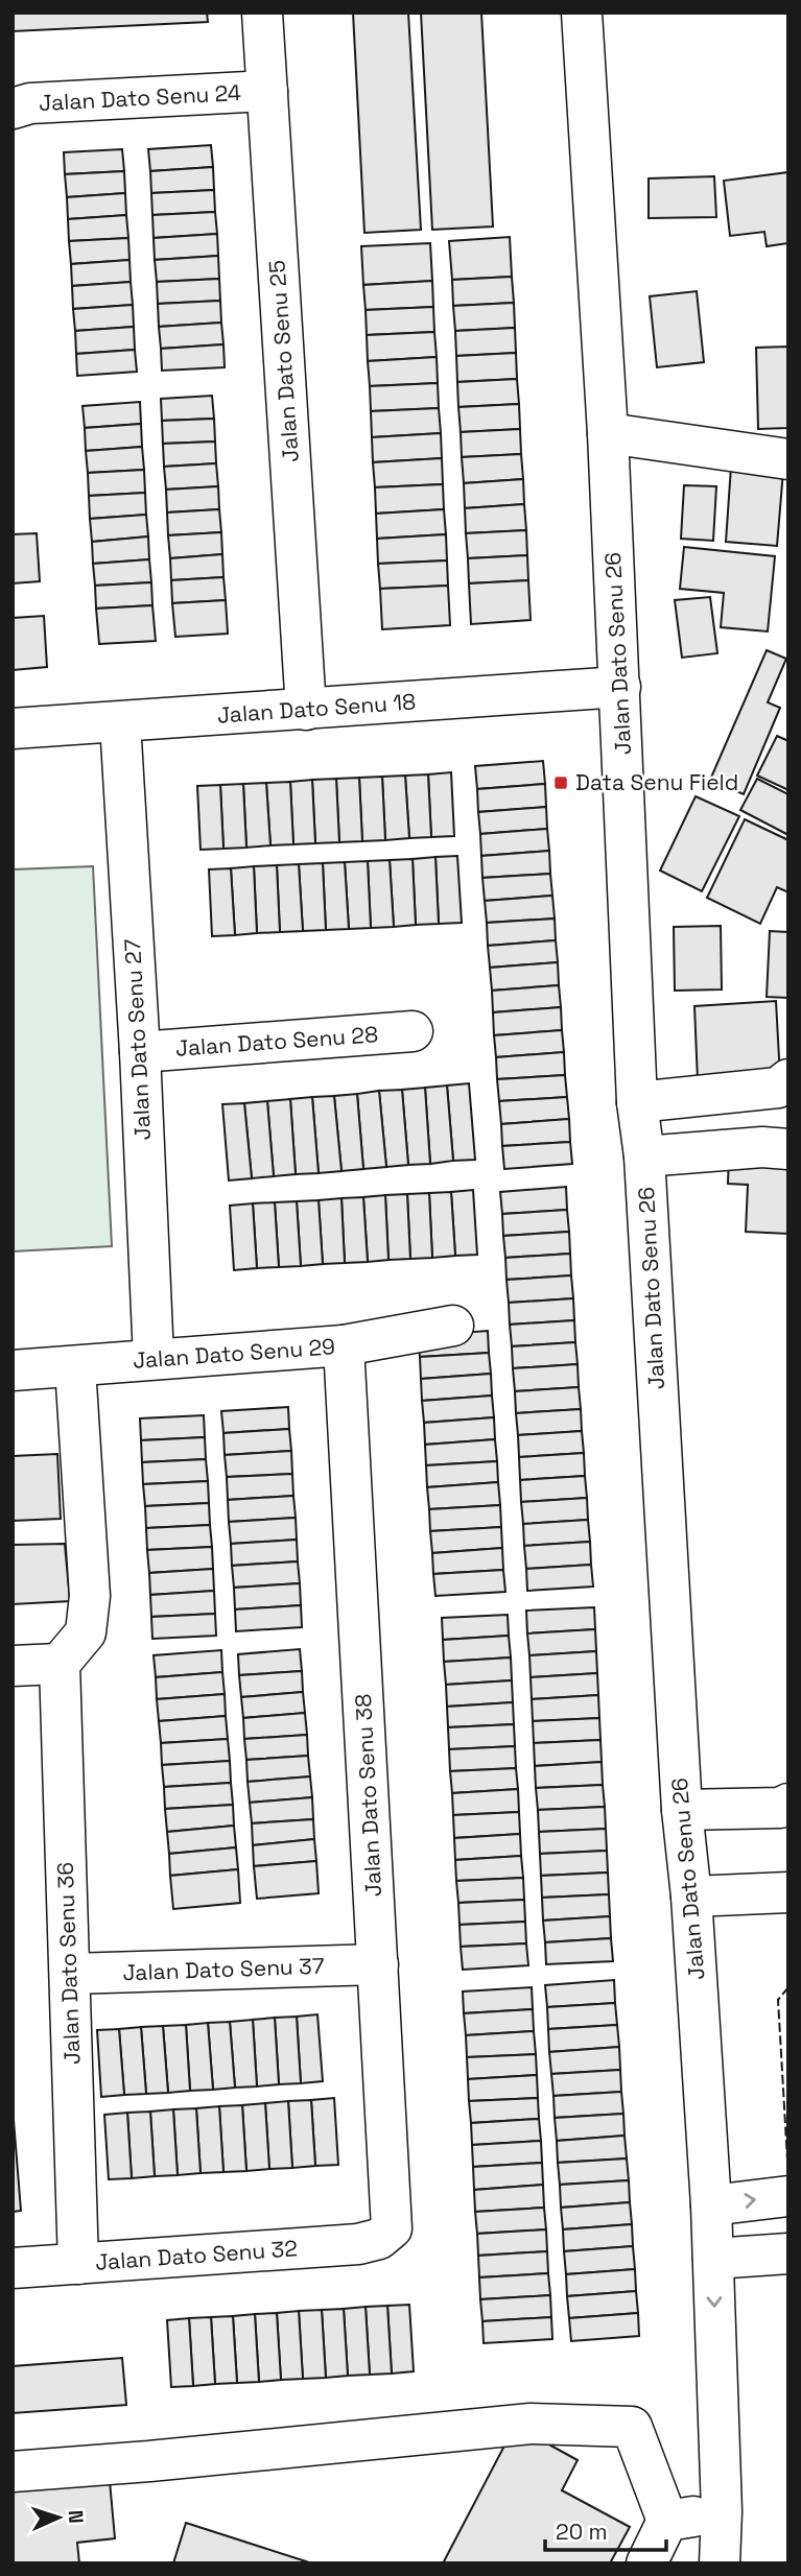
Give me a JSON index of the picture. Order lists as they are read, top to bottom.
{
  "streets": {
    "street": [
      "Jalan Dato Senu 24",
      "Jalan Dato Senu 25",
      "Jalan Dato Senu 26",
      "Jalan Dato Senu 18",
      "Jalan Dato Senu 27",
      "Jalan Dato Senu 28",
      "Jalan Dato Senu 29",
      "Jalan Dato Senu 38",
      "Jalan Dato Senu 36",
      "Jalan Dato Senu 37",
      "Jalan Dato Senu 32"
    ]
  },
  "crossings": [
    ["Jalan Dato Senu 24", "Jalan Dato Senu 25"],
    ["Jalan Dato Senu 25", "Jalan Dato Senu 18"],
    ["Jalan Dato Senu 26", "Jalan Dato Senu 18"],
    ["Jalan Dato Senu 18", "Jalan Dato Senu 27"],
    ["Jalan Dato Senu 27", "Jalan Dato Senu 28"],
    ["Jalan Dato Senu 27", "Jalan Dato Senu 29"],
    ["Jalan Dato Senu 29", "Jalan Dato Senu 38"],
    ["Jalan Dato Senu 38", "Jalan Dato Senu 37"],
    ["Jalan Dato Senu 38", "Jalan Dato Senu 32"],
    ["Jalan Dato Senu 36", "Jalan Dato Senu 37"],
    ["Jalan Dato Senu 36", "Jalan Dato Senu 32"]
  ],
  "places": {
    "transit": ["Data Senu Field"]
  },
  "scale_bar": "20 m",
  "north": "right"
}
